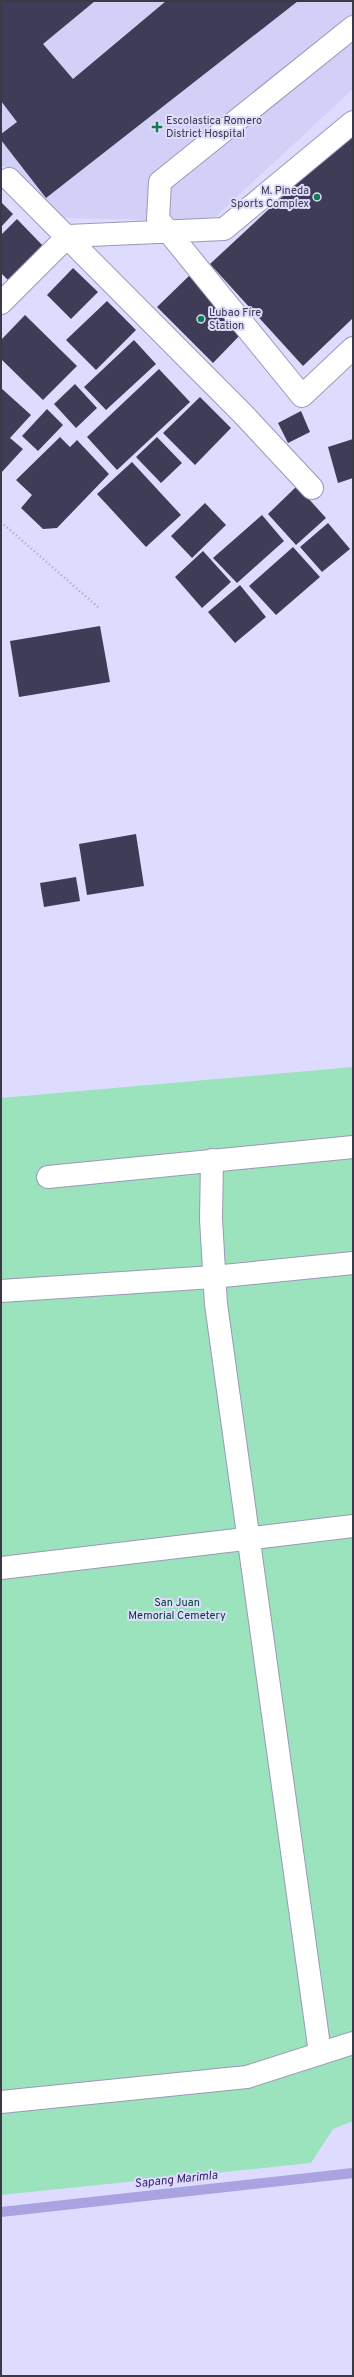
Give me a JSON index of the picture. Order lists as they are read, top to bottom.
{
  "water": ["Sapang Marimla"],
  "parks": ["San Juan Memorial Cemetery"],
  "places": {
    "health": ["Escolastica Romero District Hospital"],
    "other": ["M. Pineda Sports Complex", "Lubao Fire Station"]
  }
}
